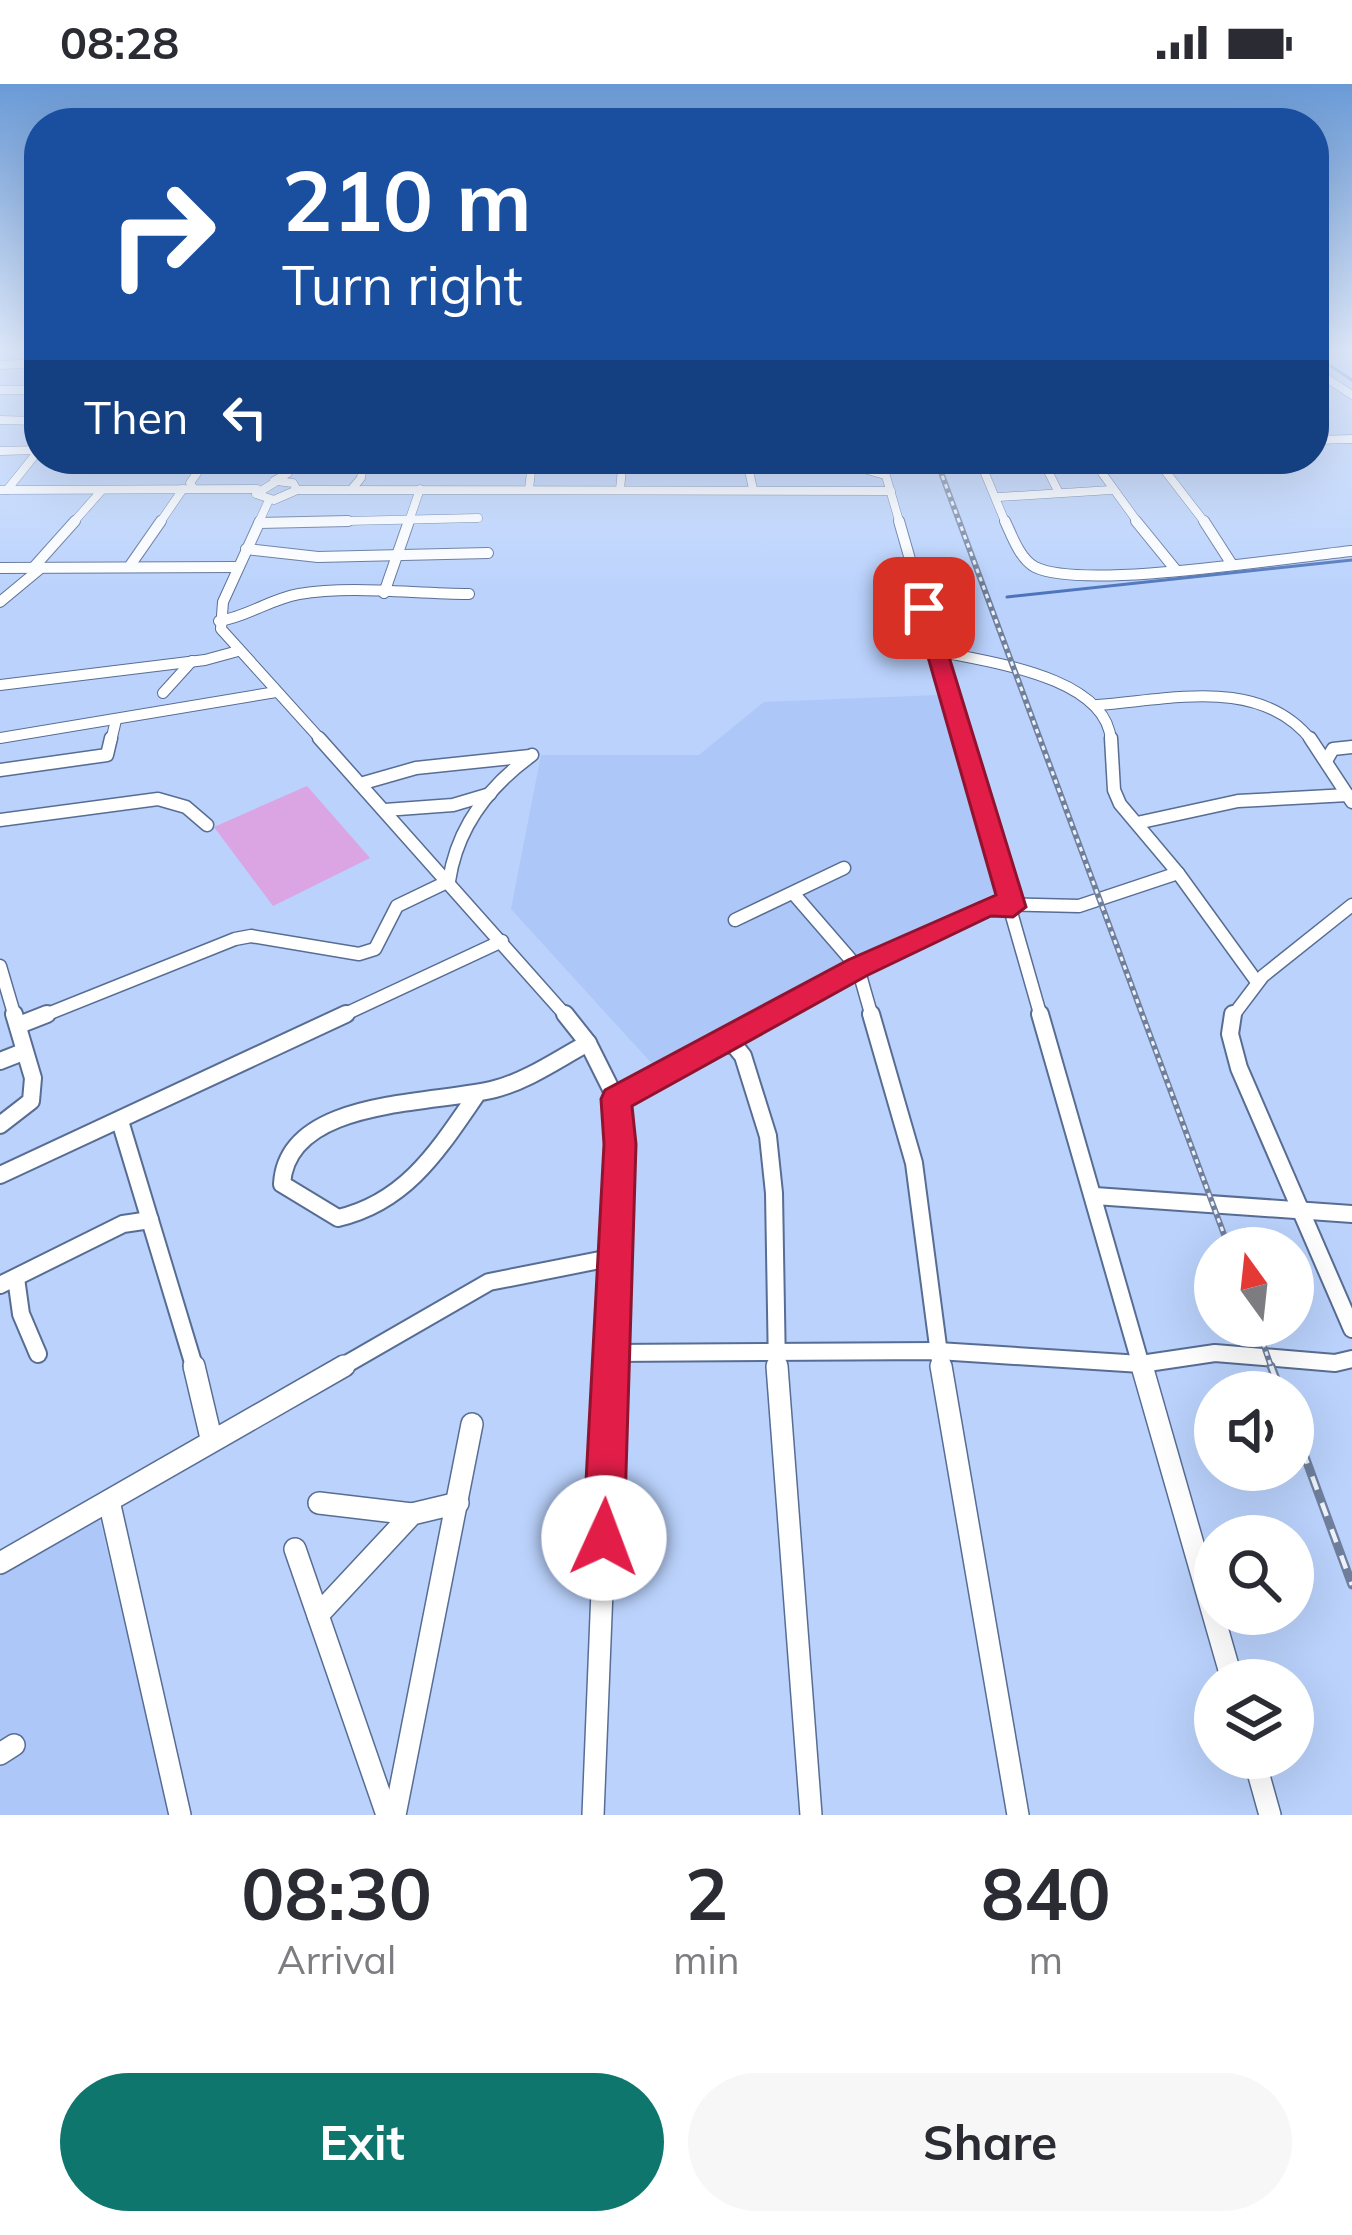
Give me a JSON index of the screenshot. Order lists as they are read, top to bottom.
{
  "north": "top",
  "page": {
    "status": "08:28",
    "turn": ["210 m", "Turn right"],
    "then": "Then",
    "eta": [
      "08:30",
      "Arrival",
      "2",
      "min",
      "840",
      "m"
    ],
    "buttons": ["Exit", "Share"]
  }
}
